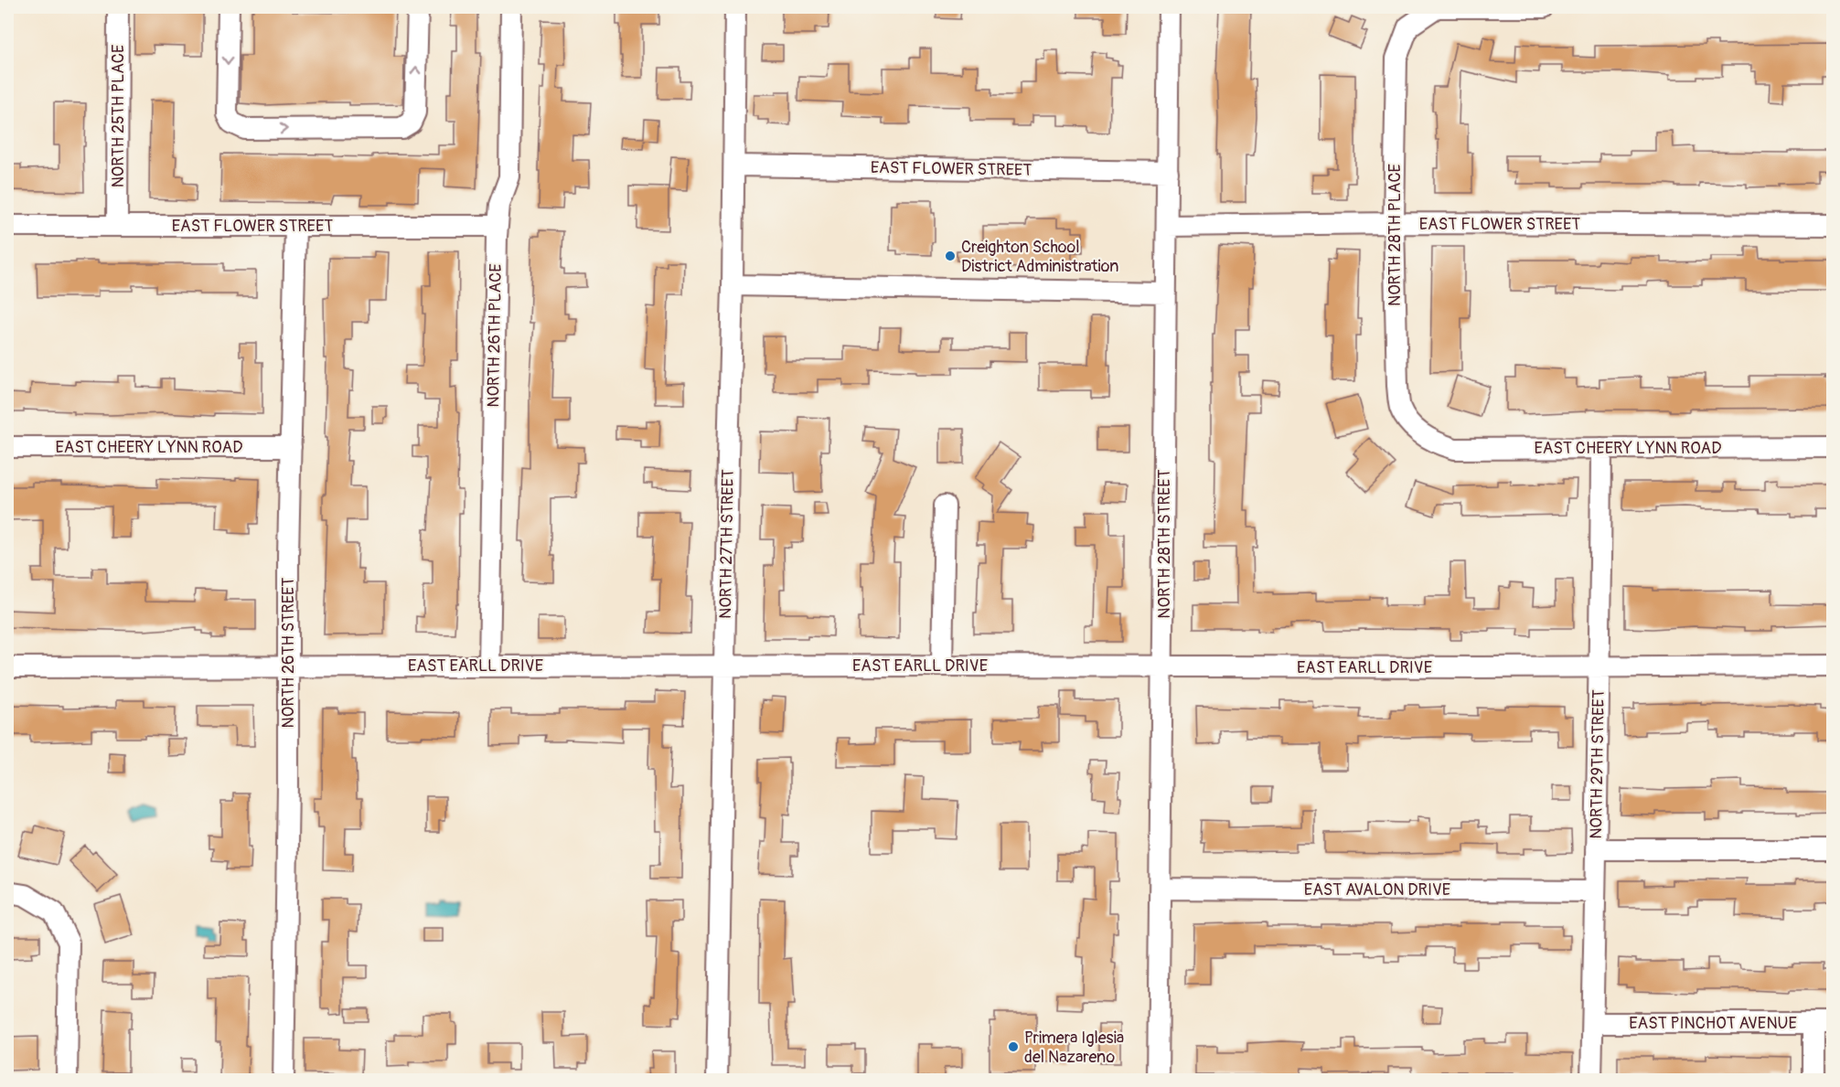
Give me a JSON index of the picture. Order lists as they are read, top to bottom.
{
  "streets": {
    "street": [
      "NORTH 25TH PLACE",
      "EAST FLOWER STREET",
      "NORTH 28TH PLACE",
      "NORTH 26TH PLACE",
      "EAST CHEERY LYNN ROAD",
      "NORTH 27TH STREET",
      "NORTH 28TH STREET",
      "NORTH 26TH STREET",
      "EAST EARLL DRIVE",
      "NORTH 29TH STREET",
      "EAST AVALON DRIVE",
      "EAST PINCHOT AVENUE"
    ]
  },
  "crossings": [
    ["NORTH 25TH PLACE", "EAST FLOWER STREET"],
    ["EAST FLOWER STREET", "NORTH 28TH PLACE"],
    ["EAST FLOWER STREET", "NORTH 26TH PLACE"],
    ["EAST FLOWER STREET", "NORTH 27TH STREET"],
    ["EAST FLOWER STREET", "NORTH 28TH STREET"],
    ["EAST FLOWER STREET", "NORTH 26TH STREET"],
    ["NORTH 28TH PLACE", "EAST CHEERY LYNN ROAD"],
    ["NORTH 26TH PLACE", "EAST EARLL DRIVE"],
    ["EAST CHEERY LYNN ROAD", "NORTH 26TH STREET"],
    ["EAST CHEERY LYNN ROAD", "NORTH 29TH STREET"],
    ["NORTH 27TH STREET", "EAST EARLL DRIVE"],
    ["NORTH 28TH STREET", "EAST EARLL DRIVE"],
    ["NORTH 28TH STREET", "EAST AVALON DRIVE"],
    ["NORTH 26TH STREET", "EAST EARLL DRIVE"],
    ["EAST EARLL DRIVE", "NORTH 29TH STREET"],
    ["NORTH 29TH STREET", "EAST AVALON DRIVE"],
    ["NORTH 29TH STREET", "EAST PINCHOT AVENUE"]
  ],
  "places": ["Creighton School District Administration", "Primera Iglesia del Nazareno"]
}
